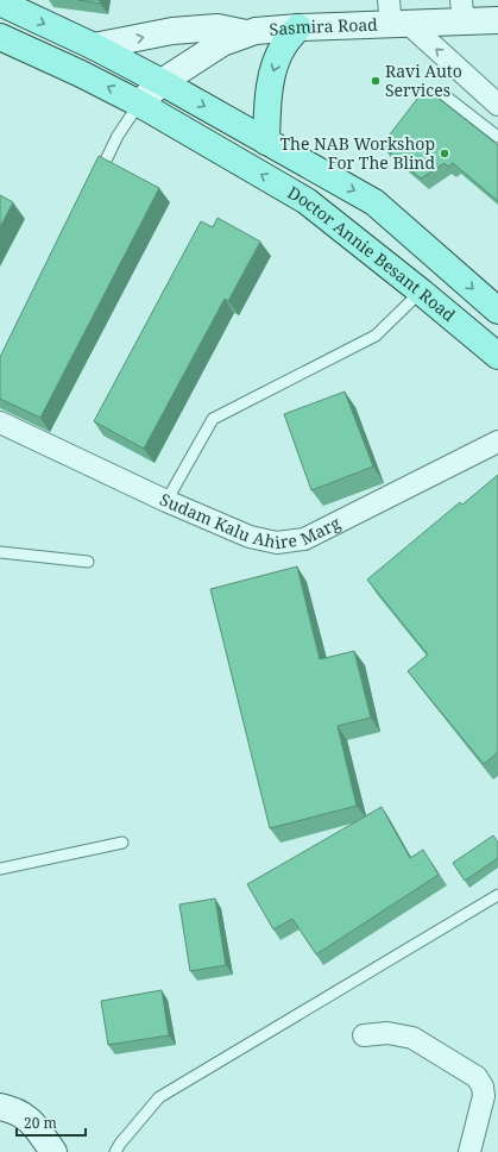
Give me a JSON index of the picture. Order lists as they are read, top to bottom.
{
  "streets": {
    "main road": ["Doctor Annie Besant Road"],
    "street": ["Sasmira Road", "Sudam Kalu Ahire Marg"]
  },
  "crossings": [
    ["Sasmira Road", "Doctor Annie Besant Road"]
  ],
  "places": ["Ravi Auto Services", "The NAB Workshop For The Blind"],
  "scale_bar": "20 m"
}
